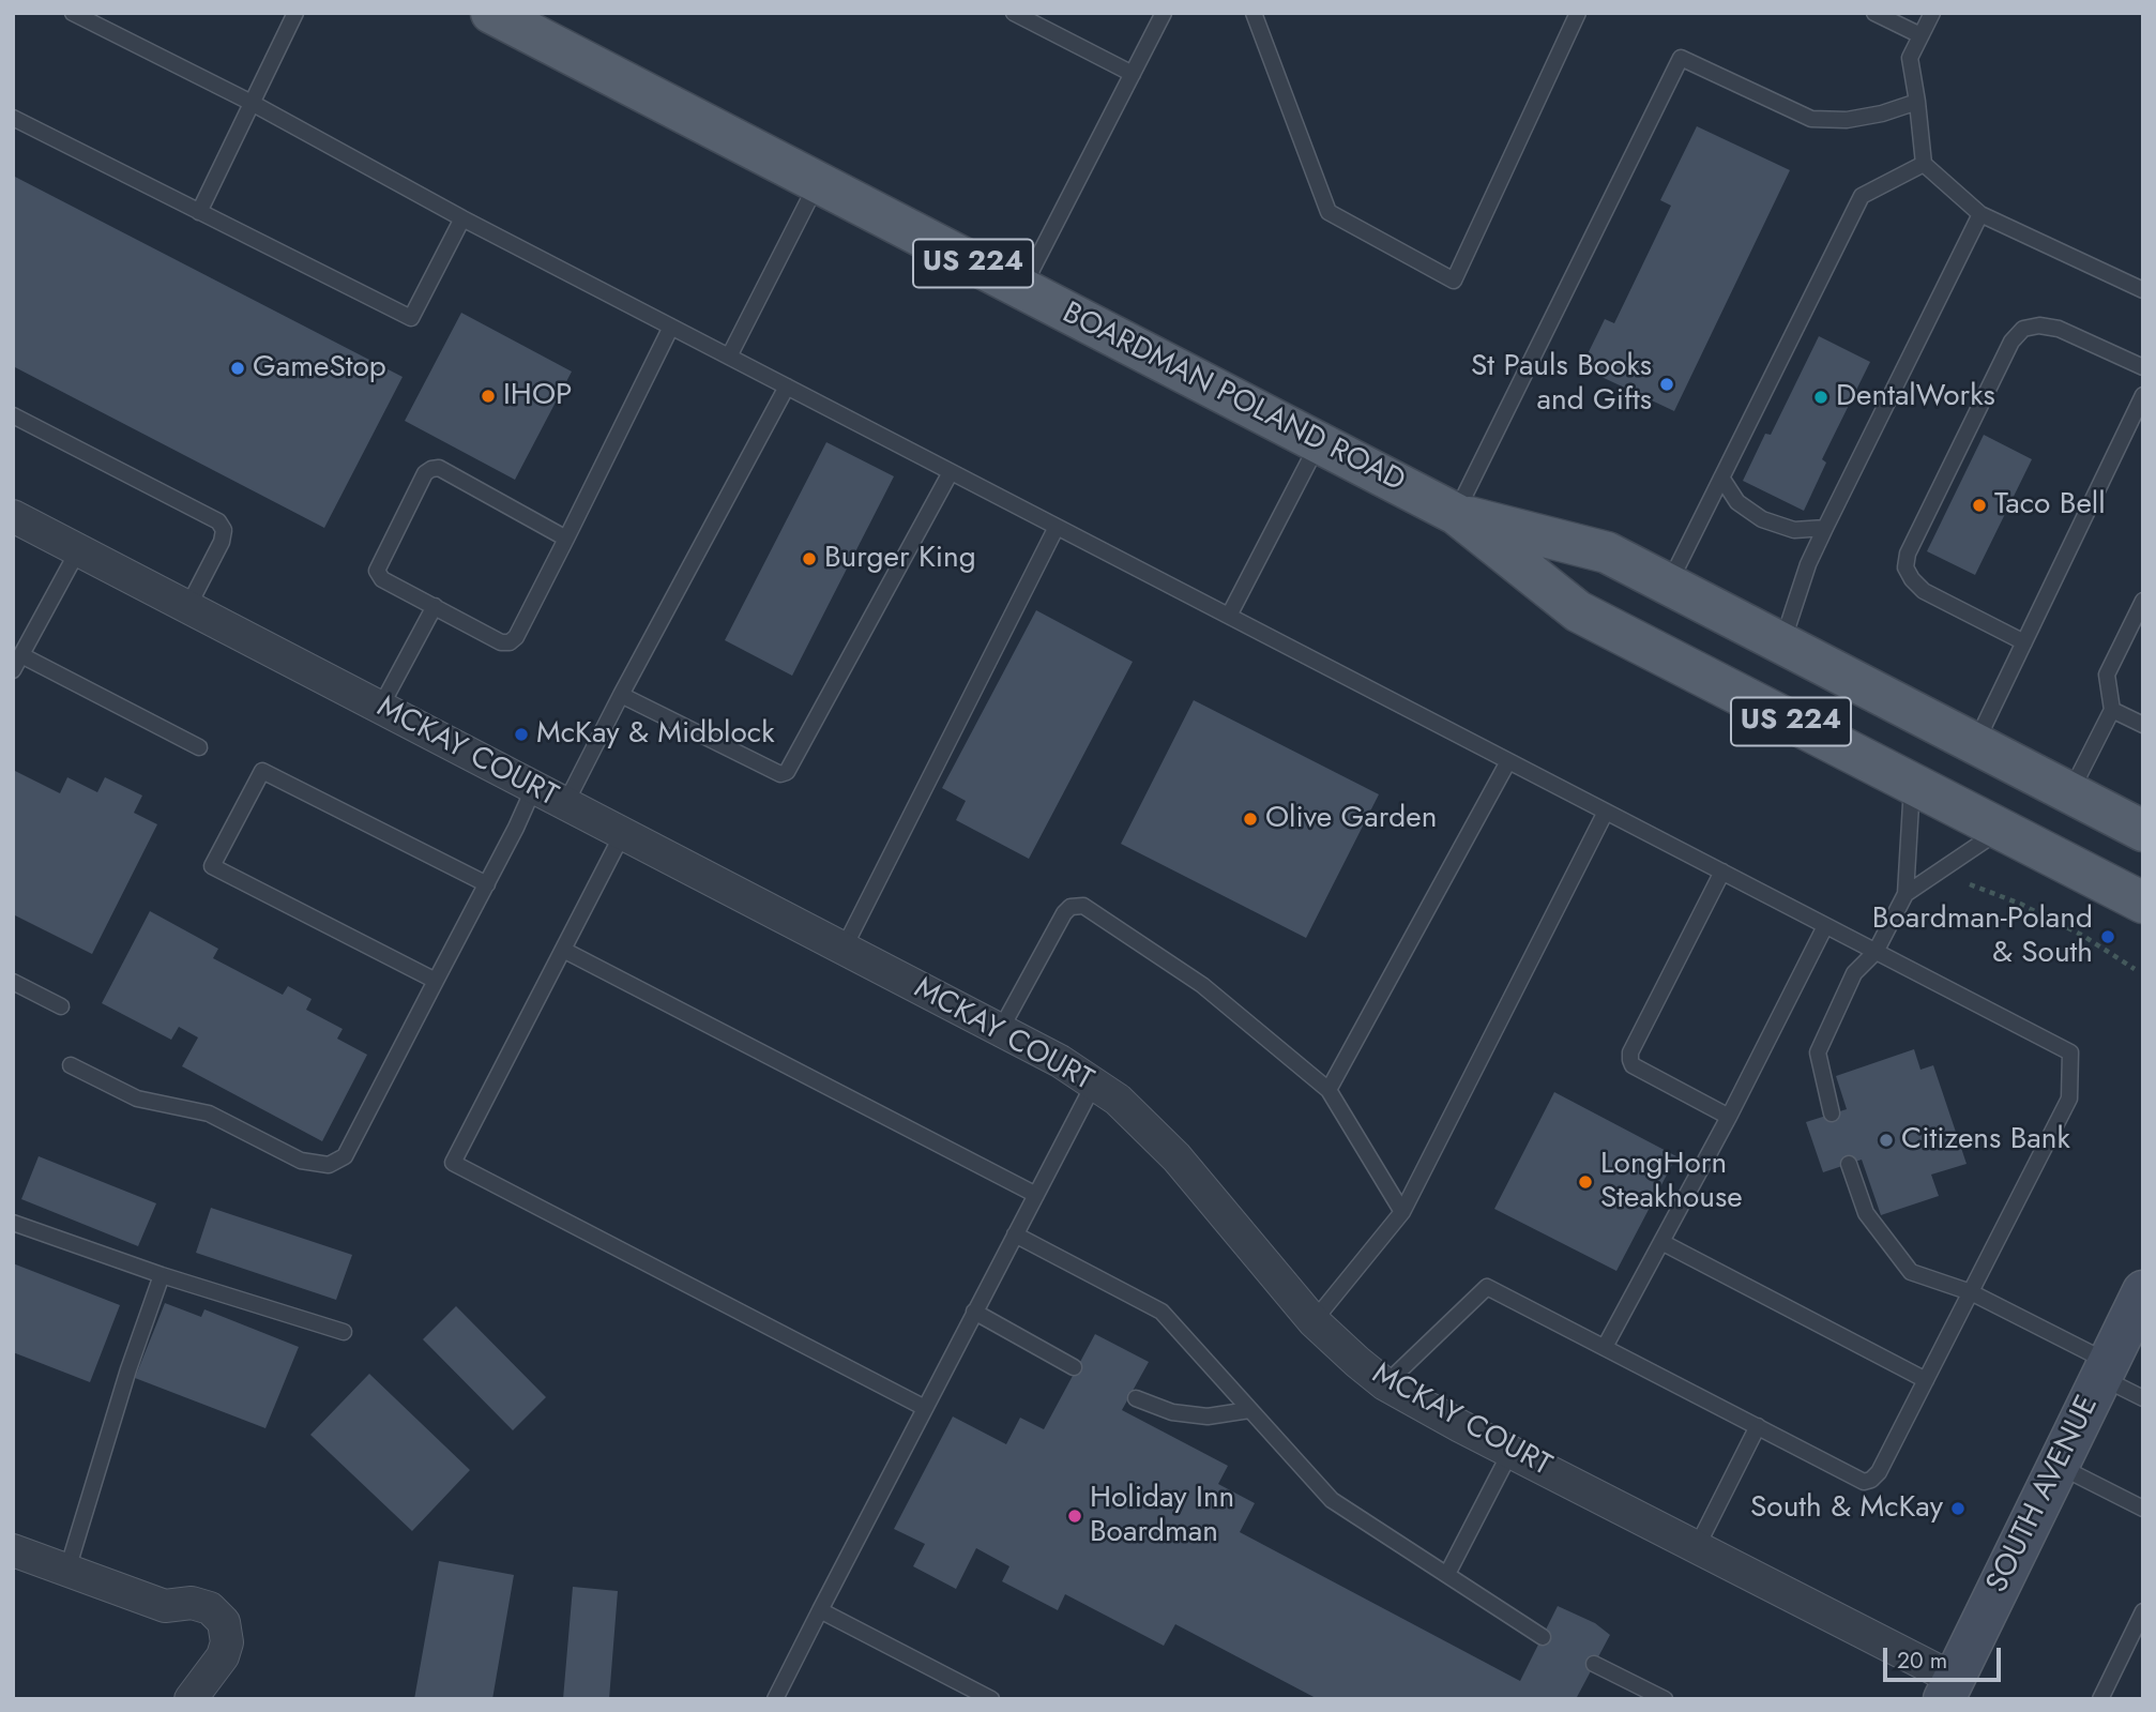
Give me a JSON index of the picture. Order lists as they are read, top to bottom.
{
  "streets": {
    "main road": ["US 224", "BOARDMAN POLAND ROAD", "SOUTH AVENUE"],
    "street": ["MCKAY COURT"]
  },
  "crossings": [
    ["MCKAY COURT", "SOUTH AVENUE"]
  ],
  "places": [
    "GameStop",
    "St Pauls Books and Gifts",
    "IHOP",
    "DentalWorks",
    "Taco Bell",
    "Burger King",
    "McKay & Midblock",
    "Olive Garden",
    "Boardman-Poland & South",
    "Citizens Bank",
    "LongHorn Steakhouse",
    "South & McKay",
    "Holiday Inn Boardman"
  ],
  "scale_bar": "20 m"
}
